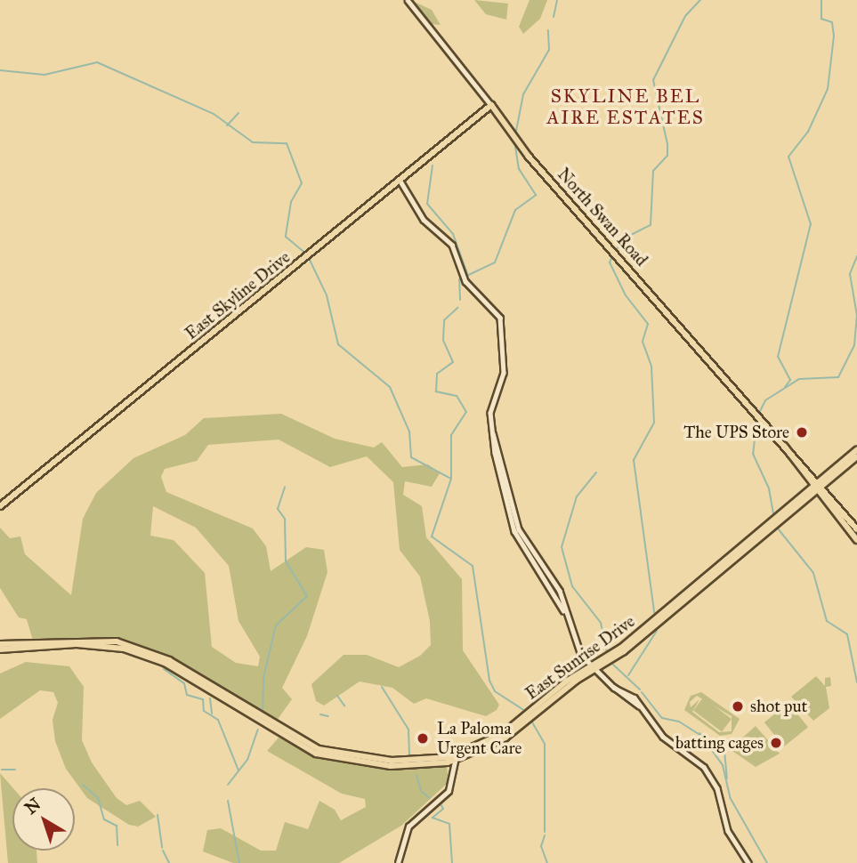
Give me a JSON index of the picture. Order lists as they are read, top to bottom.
{
  "streets": {
    "main road": ["North Swan Road", "East Skyline Drive", "East Sunrise Drive"]
  },
  "crossings": [
    ["North Swan Road", "East Skyline Drive"],
    ["North Swan Road", "East Sunrise Drive"]
  ],
  "districts": ["SKYLINE BEL AIRE ESTATES"],
  "places": [
    "The UPS Store",
    "shot put",
    "La Paloma Urgent Care",
    "batting cages"
  ],
  "north": "top left"
}
